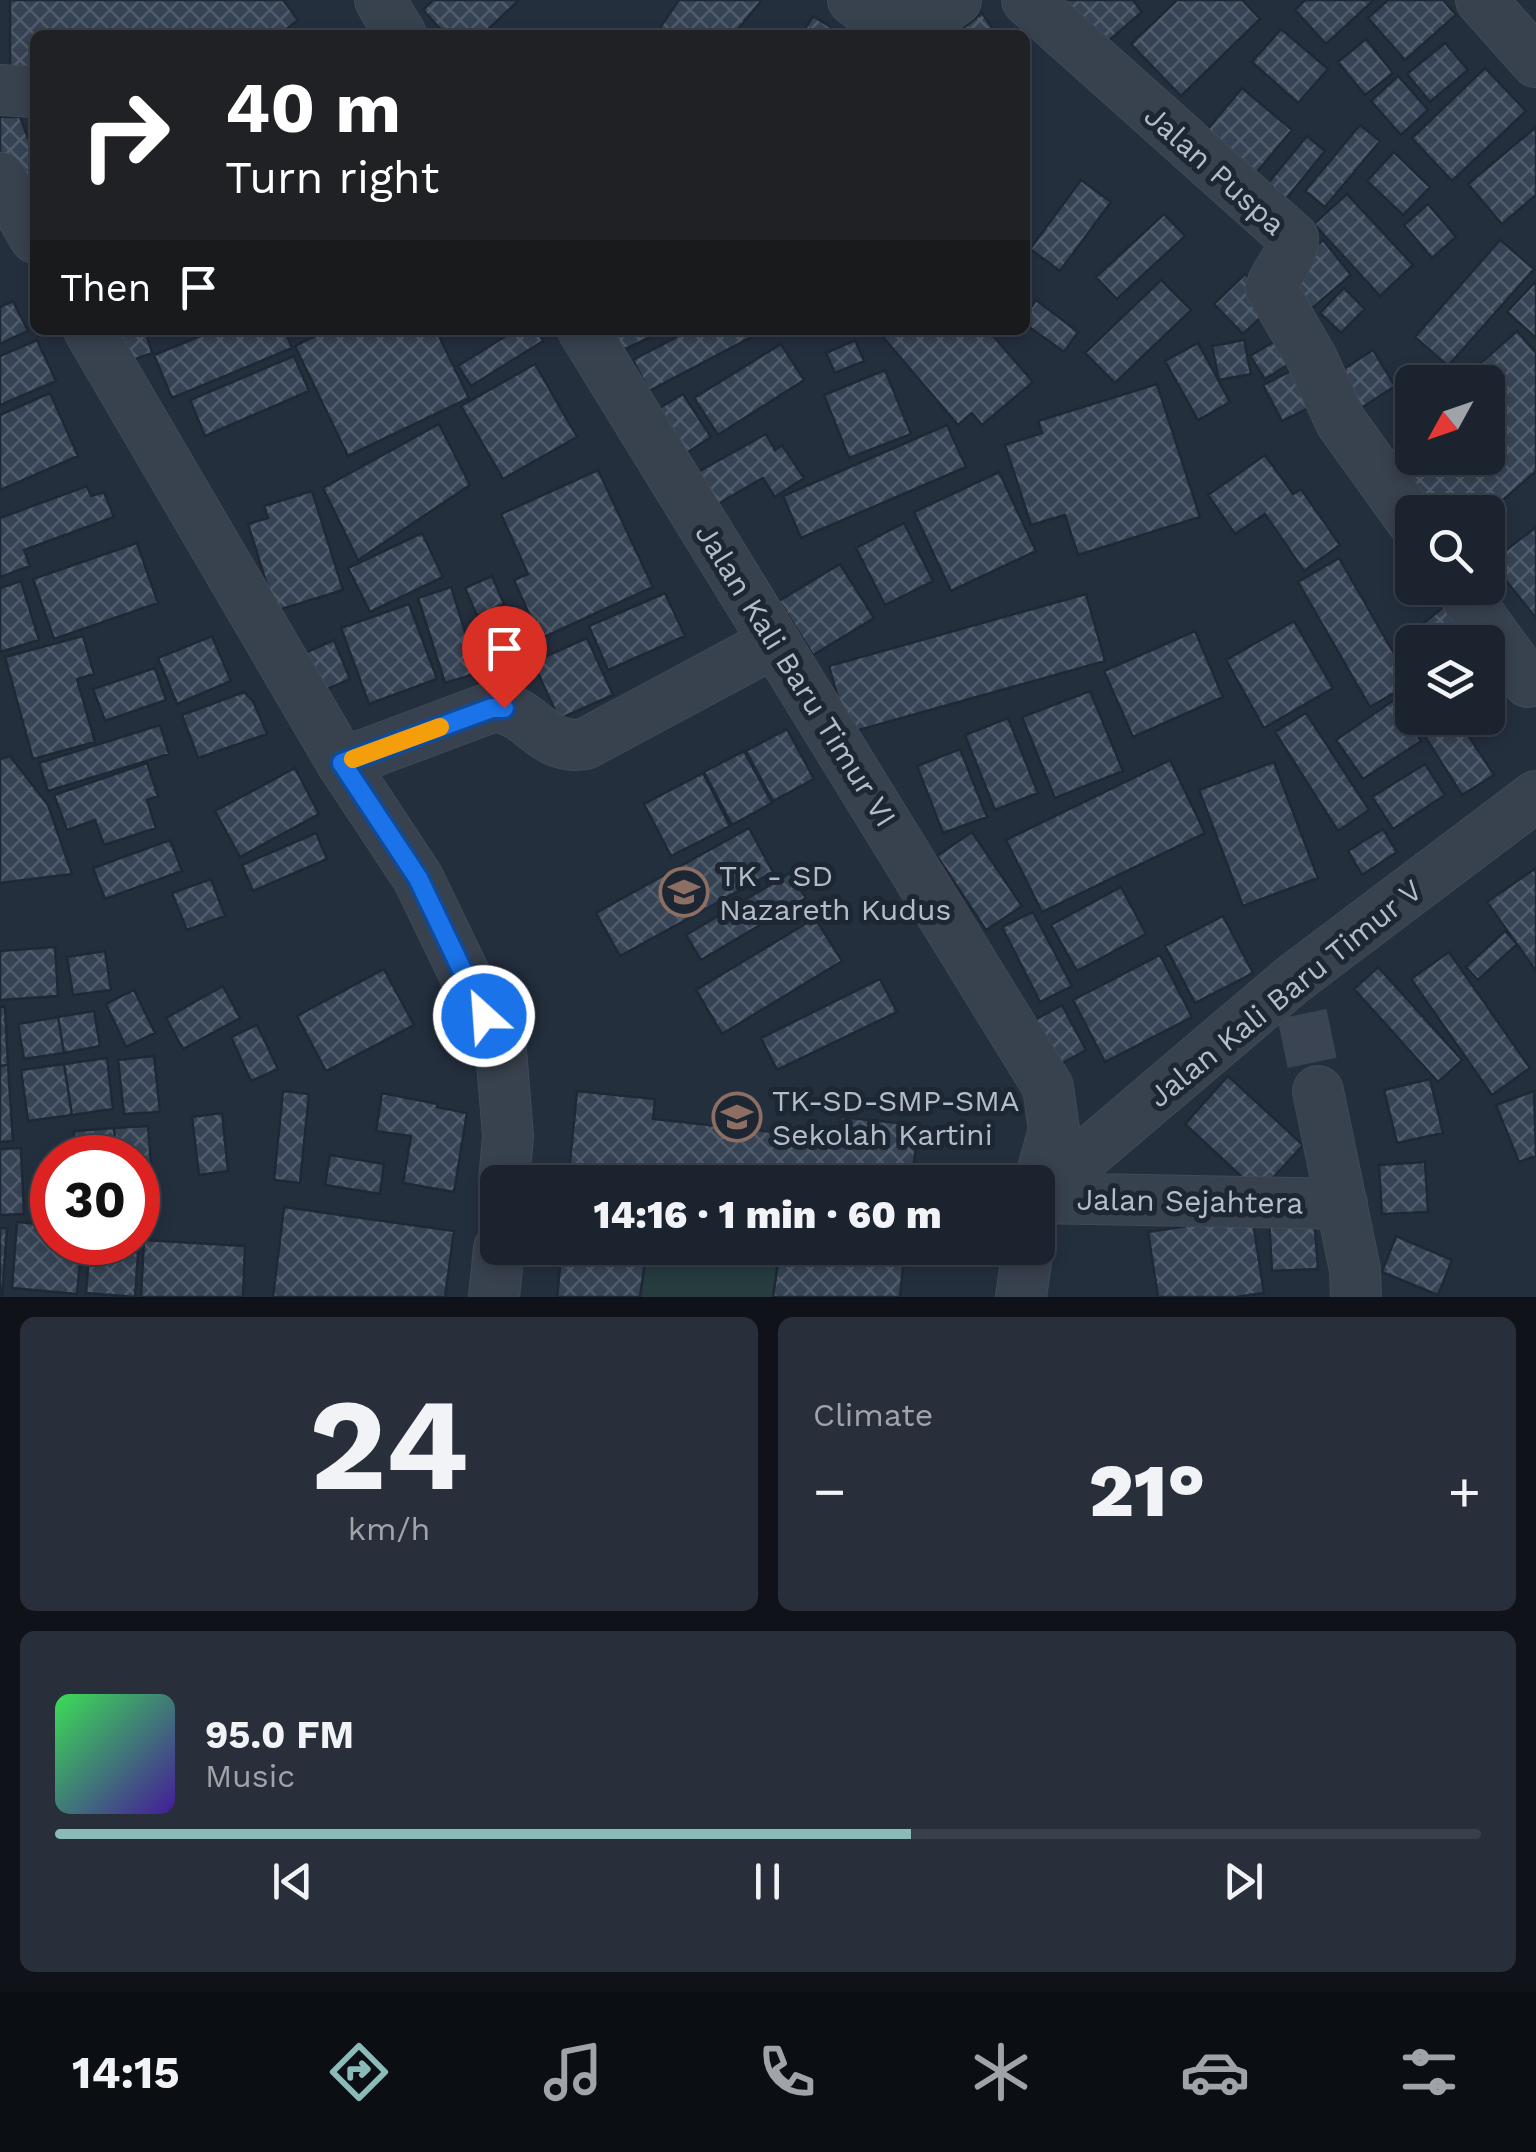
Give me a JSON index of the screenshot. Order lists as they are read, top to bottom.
{
  "streets": {
    "street": [
      "Jalan Puspa",
      "Jalan Kali Baru Timur VI",
      "Jalan Kali Baru Timur V",
      "Jalan Sejahtera"
    ]
  },
  "places": {
    "school or university": ["TK - SD Nazareth Kudus", "TK-SD-SMP-SMA Sekolah Kartini"]
  },
  "north": "bottom left",
  "page": {
    "turn": ["40 m", "Turn right"],
    "then": "Then",
    "limit": "30",
    "trip": "14:16 · 1 min · 60 m",
    "tile": [
      ["24", "km/h"],
      "Climate"
    ],
    "heat": ["−", "21°", "+"],
    "song": ["95.0 FM", "Music"],
    "tabs": "14:15"
  }
}
